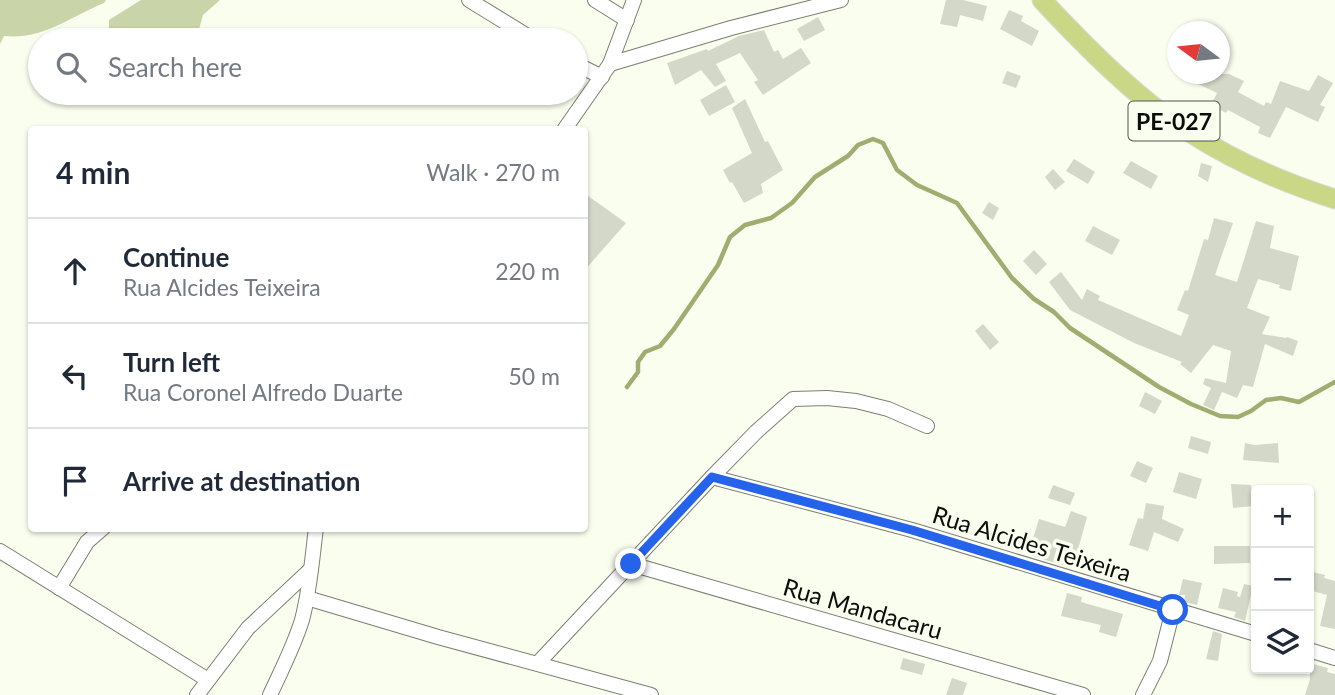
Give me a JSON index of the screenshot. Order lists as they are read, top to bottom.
{
  "streets": {
    "main road": ["PE-027"],
    "street": ["Rua Alcides Teixeira", "Rua Mandacaru"]
  },
  "north": "left",
  "page": {
    "search": "Search here",
    "heading": ["4 min", "Walk · 270 m"],
    "list": [
      ["Continue", "Rua Alcides Teixeira", "220 m"],
      ["Turn left", "Rua Coronel Alfredo Duarte", "50 m"],
      "Arrive at destination"
    ],
    "map_buttons": ["+", "−"]
  }
}
